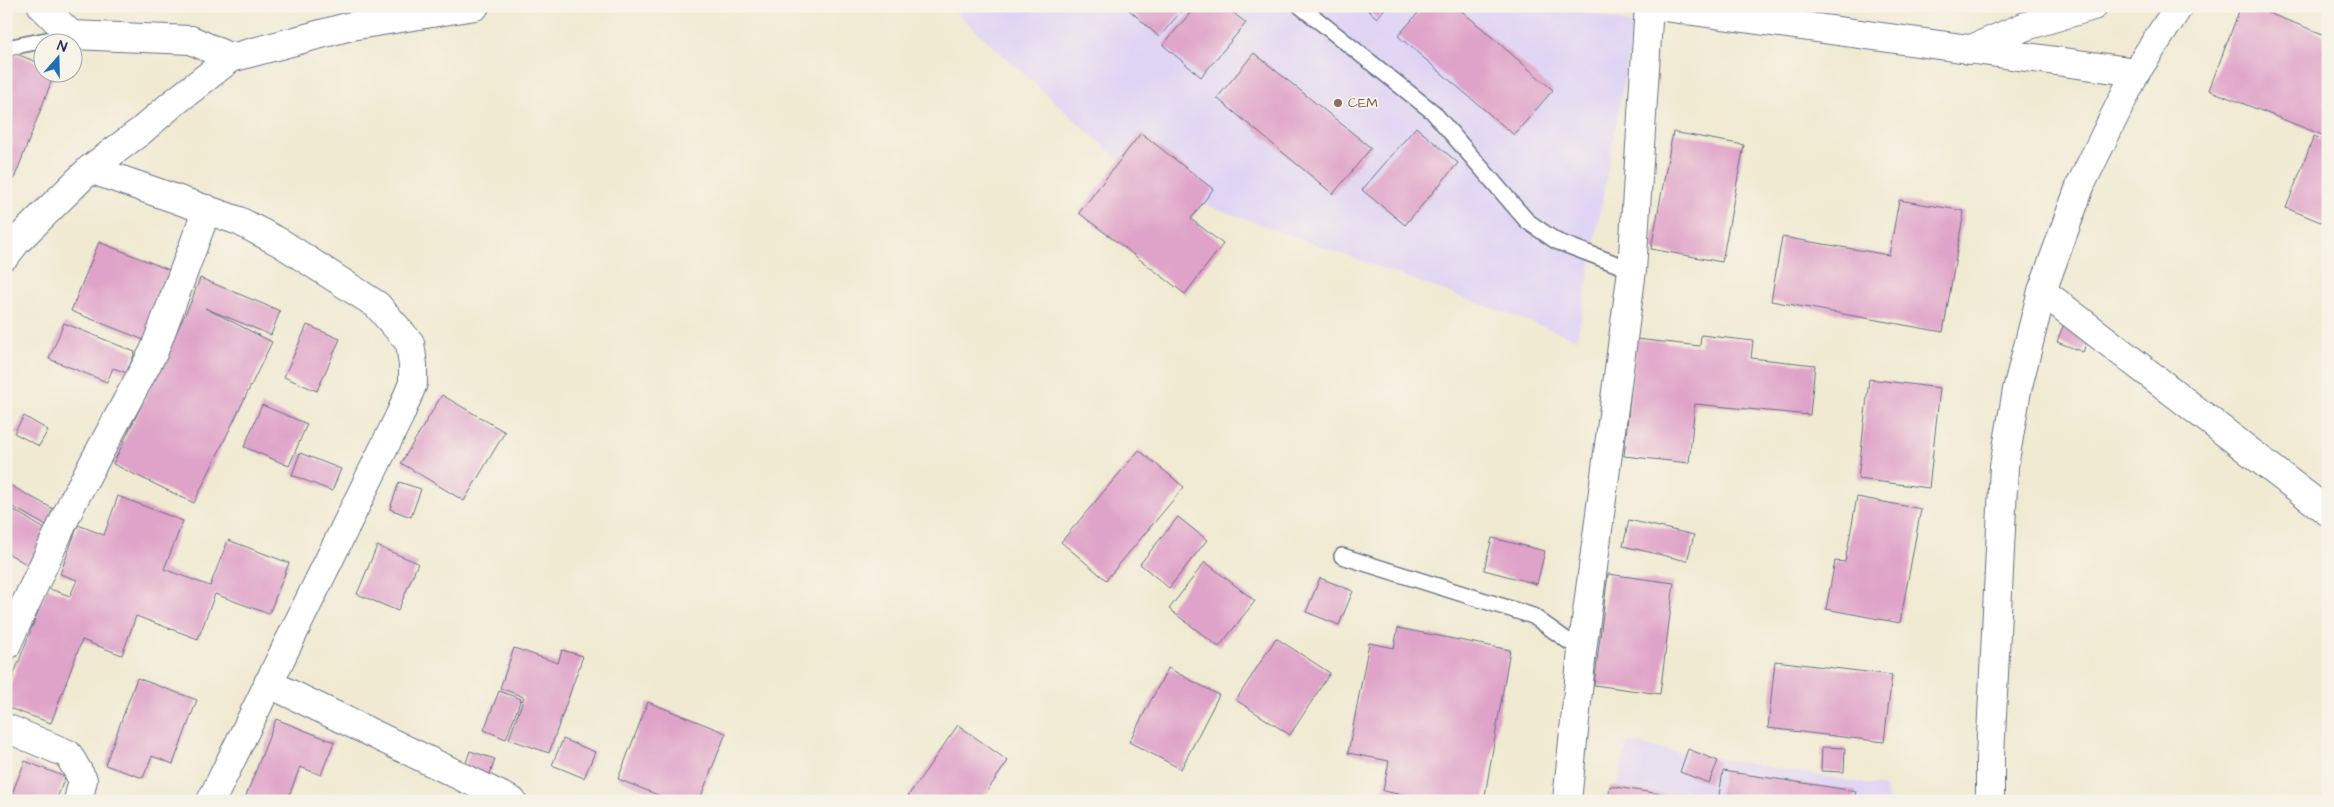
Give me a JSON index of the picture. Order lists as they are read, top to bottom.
{
  "places": ["CEM"],
  "north": "top"
}
